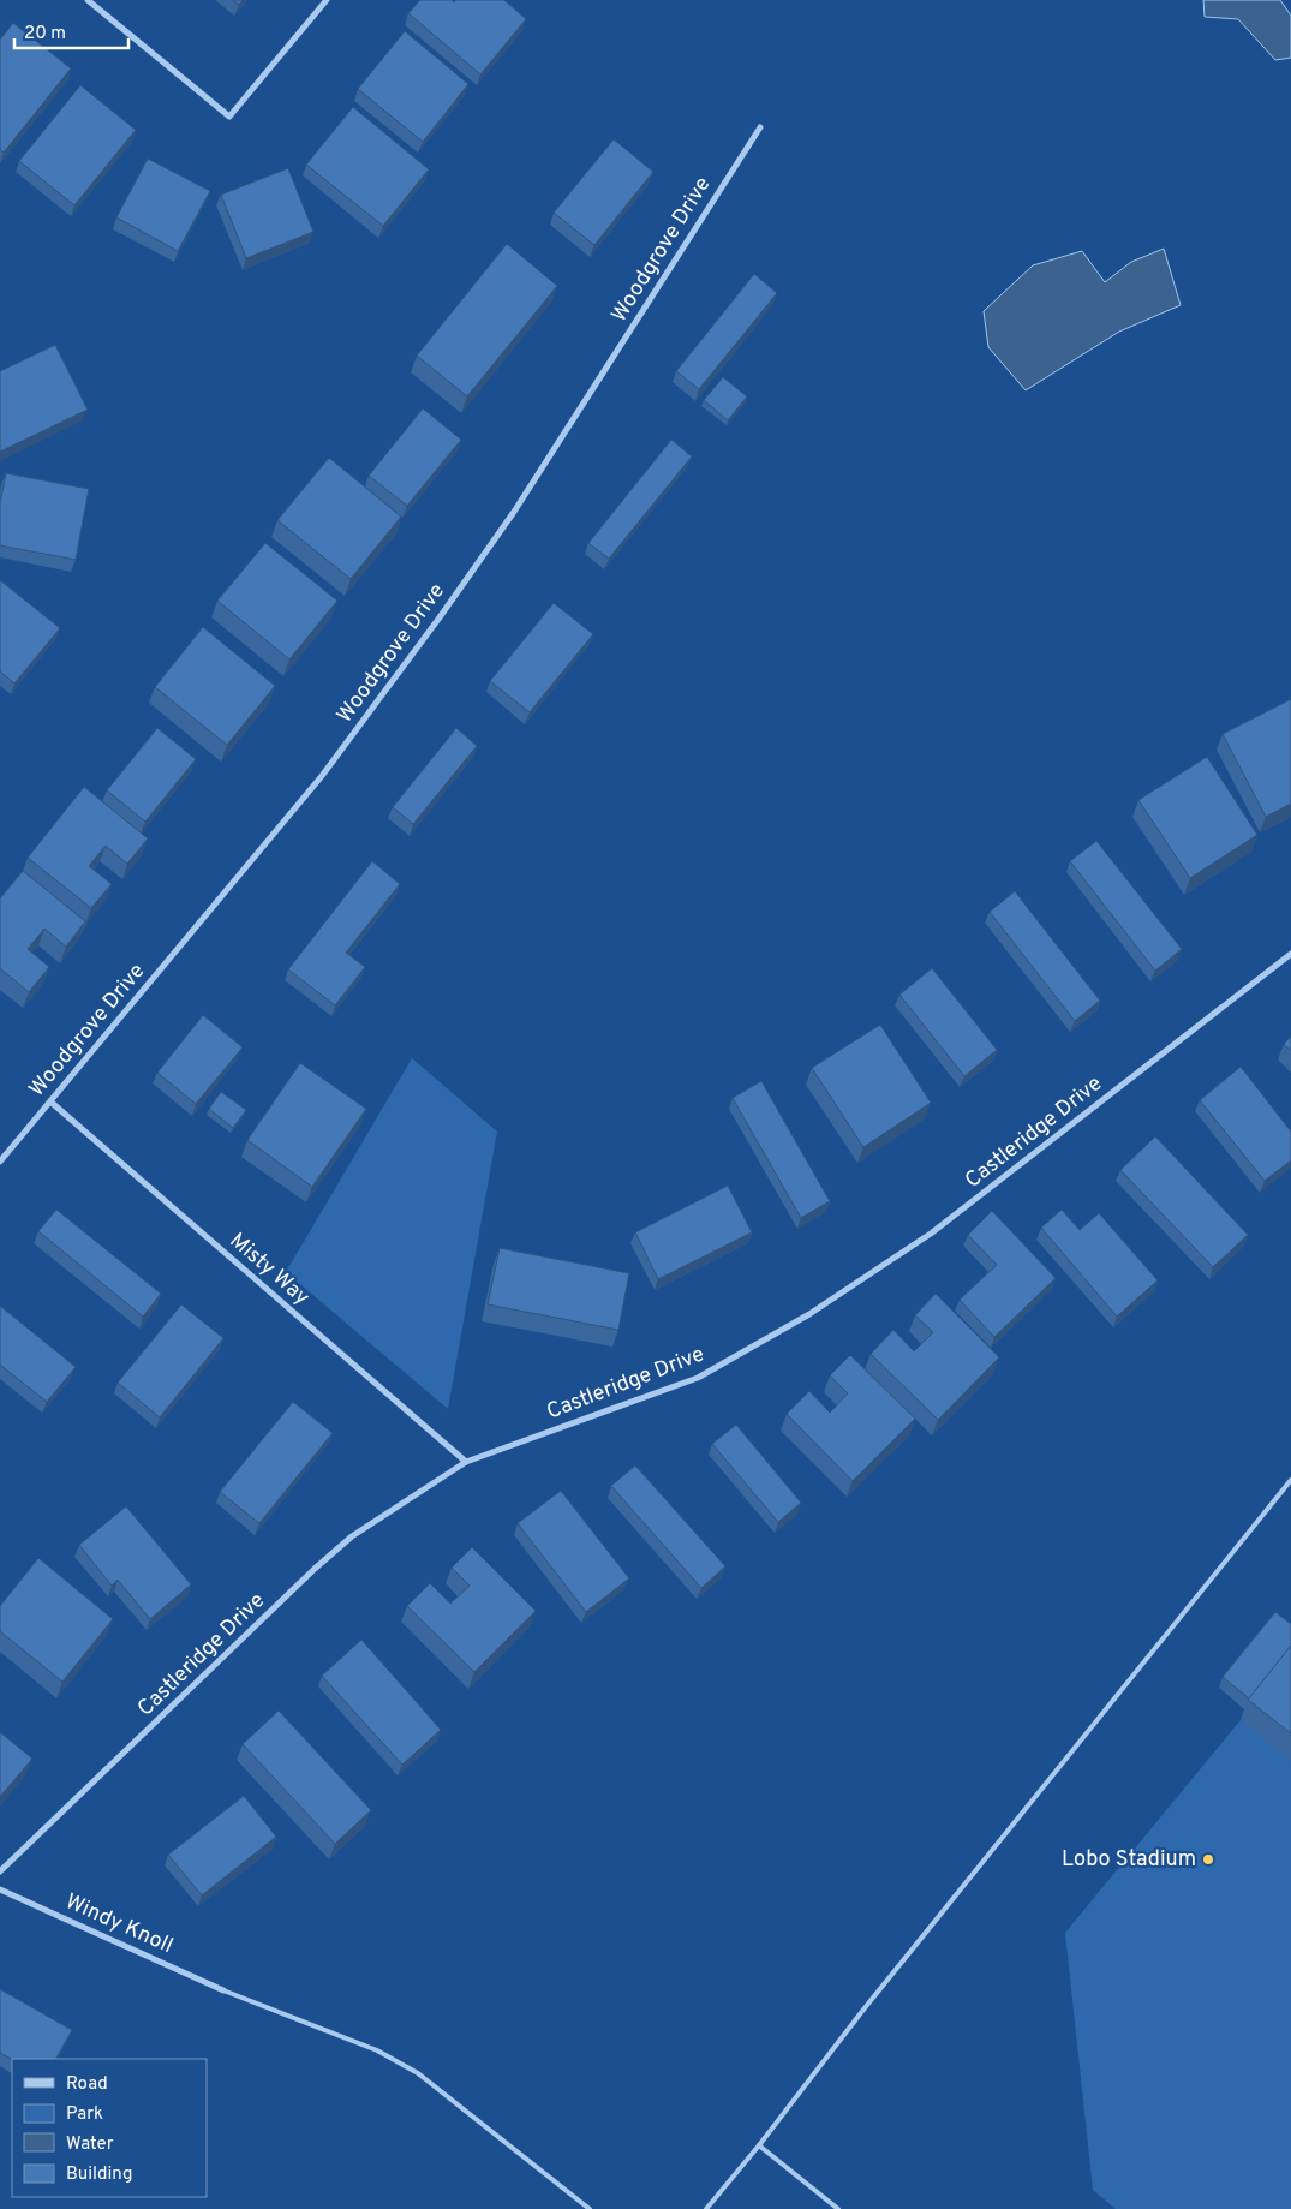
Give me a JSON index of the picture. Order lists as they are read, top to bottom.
{
  "streets": {
    "street": [
      "Woodgrove Drive",
      "Castleridge Drive",
      "Misty Way",
      "Windy Knoll"
    ]
  },
  "crossings": [
    ["Woodgrove Drive", "Misty Way"],
    ["Castleridge Drive", "Misty Way"]
  ],
  "places": ["Lobo Stadium"],
  "legend": [
    "Road",
    "Park",
    "Water",
    "Building"
  ],
  "scale_bar": "20 m"
}
